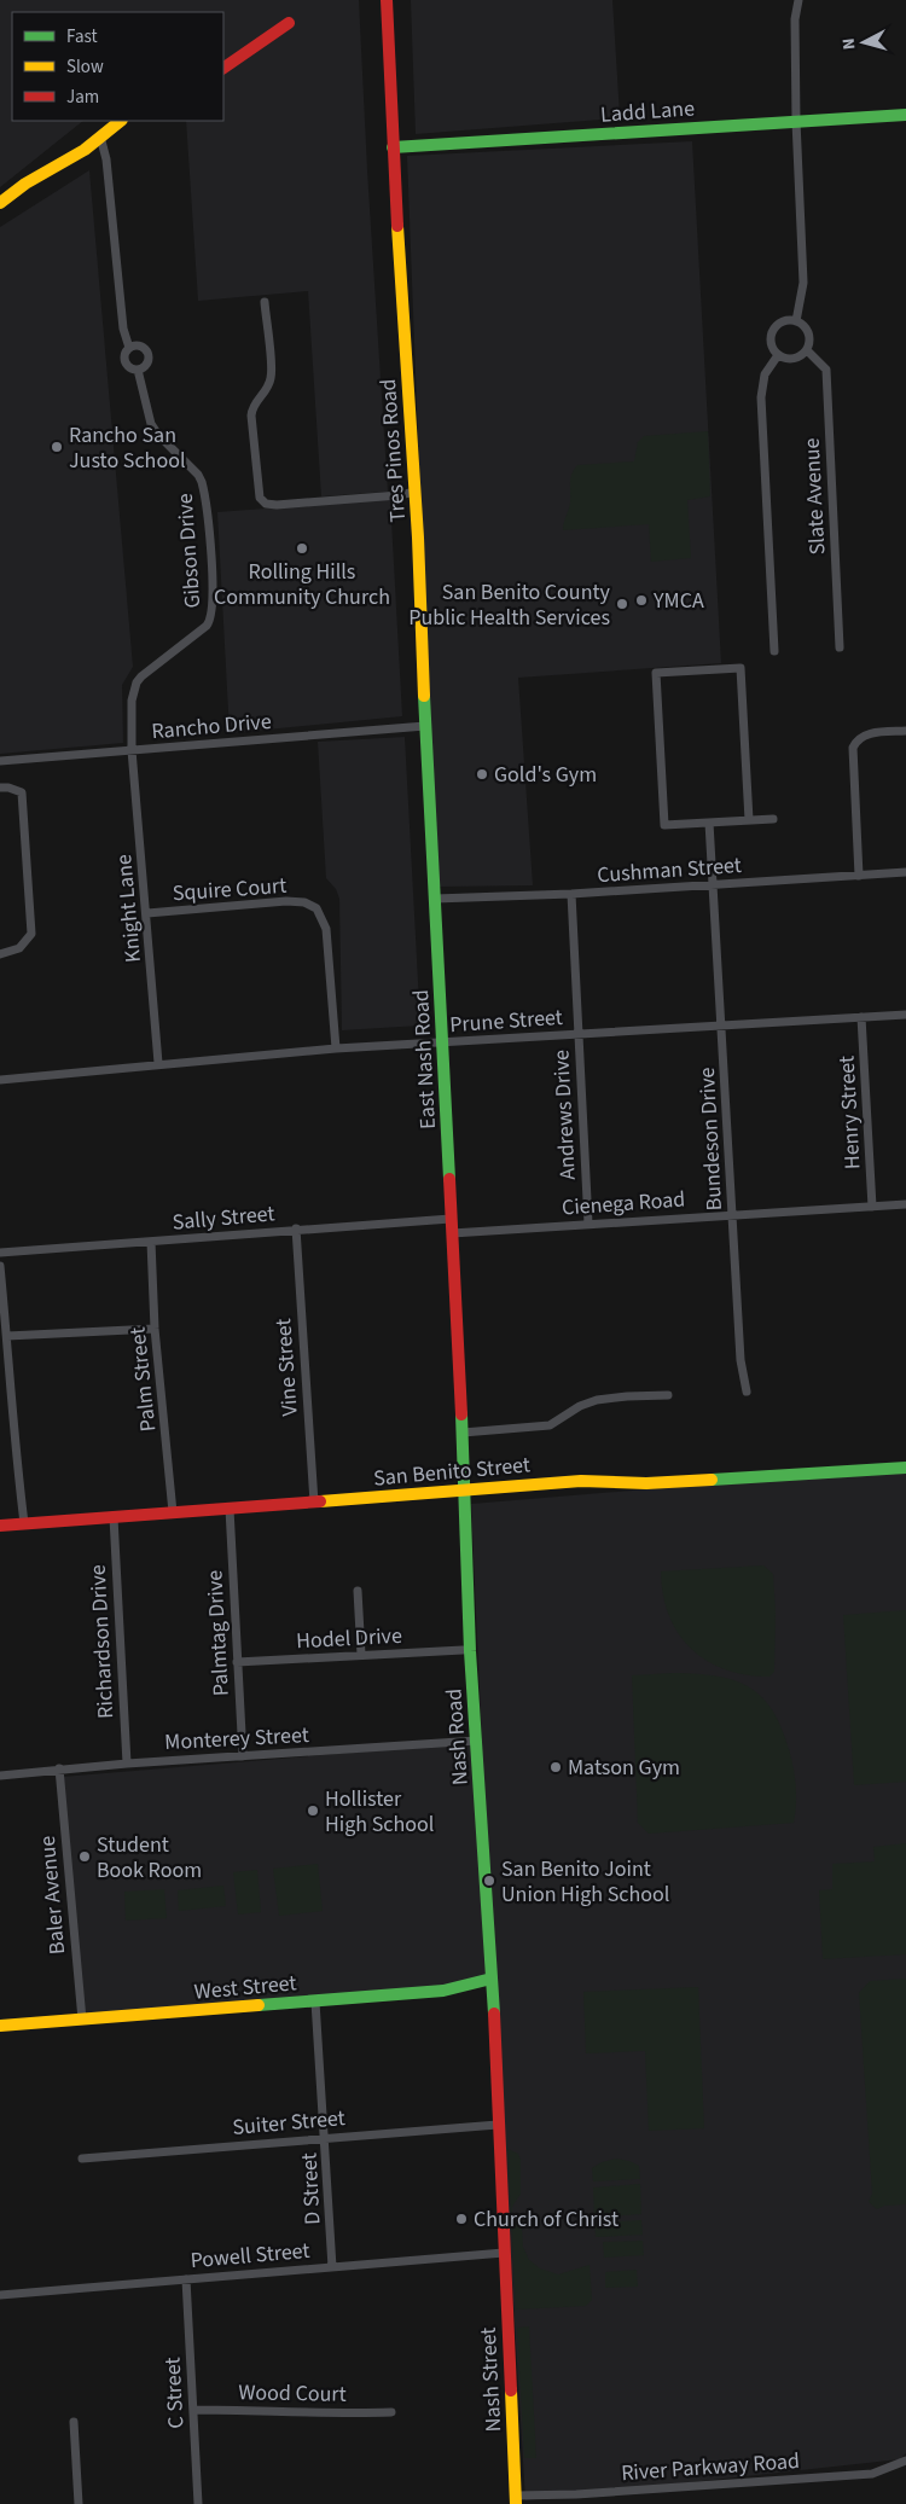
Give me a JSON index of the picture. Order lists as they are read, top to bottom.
{
  "streets": {
    "street": [
      "Ladd Lane",
      "Tres Pinos Road",
      "Slate Avenue",
      "Gibson Drive",
      "Rancho Drive",
      "Cushman Street",
      "Squire Court",
      "Knight Lane",
      "Prune Street",
      "East Nash Road",
      "Henry Street",
      "Andrews Drive",
      "Bundeson Drive",
      "Cienega Road",
      "Sally Street",
      "Vine Street",
      "Palm Street",
      "San Benito Street",
      "Palmtag Drive",
      "Hodel Drive",
      "Richardson Drive",
      "Nash Road",
      "Monterey Street",
      "Baler Avenue",
      "West Street",
      "Suiter Street",
      "D Street",
      "Powell Street",
      "Nash Street",
      "C Street",
      "Wood Court",
      "River Parkway Road"
    ]
  },
  "crossings": [
    ["Ladd Lane", "Tres Pinos Road"],
    ["Tres Pinos Road", "Rancho Drive"],
    ["Tres Pinos Road", "Cushman Street"],
    ["Tres Pinos Road", "East Nash Road"],
    ["Gibson Drive", "Rancho Drive"],
    ["Gibson Drive", "Knight Lane"],
    ["Rancho Drive", "Knight Lane"],
    ["Cushman Street", "East Nash Road"],
    ["Cushman Street", "Andrews Drive"],
    ["Cushman Street", "Bundeson Drive"],
    ["Squire Court", "Knight Lane"],
    ["Squire Court", "Prune Street"],
    ["Knight Lane", "Prune Street"],
    ["Prune Street", "East Nash Road"],
    ["Prune Street", "Henry Street"],
    ["Prune Street", "Andrews Drive"],
    ["Prune Street", "Bundeson Drive"],
    ["East Nash Road", "Sally Street"],
    ["East Nash Road", "Nash Road"],
    ["Henry Street", "Cienega Road"],
    ["Andrews Drive", "Cienega Road"],
    ["Bundeson Drive", "Cienega Road"],
    ["Cienega Road", "Nash Road"],
    ["Sally Street", "Vine Street"],
    ["Sally Street", "Palm Street"],
    ["Sally Street", "Nash Road"],
    ["Vine Street", "San Benito Street"],
    ["Palm Street", "San Benito Street"],
    ["San Benito Street", "Palmtag Drive"],
    ["San Benito Street", "Richardson Drive"],
    ["San Benito Street", "Nash Road"],
    ["Palmtag Drive", "Hodel Drive"],
    ["Palmtag Drive", "Monterey Street"],
    ["Richardson Drive", "Monterey Street"],
    ["Nash Road", "Monterey Street"],
    ["Nash Road", "West Street"],
    ["Nash Road", "Suiter Street"],
    ["Nash Road", "Powell Street"],
    ["Nash Road", "Nash Street"],
    ["Monterey Street", "Baler Avenue"],
    ["Baler Avenue", "West Street"],
    ["West Street", "D Street"],
    ["Suiter Street", "D Street"],
    ["D Street", "Powell Street"],
    ["Powell Street", "Nash Street"],
    ["Powell Street", "C Street"],
    ["Nash Street", "River Parkway Road"],
    ["C Street", "Wood Court"]
  ],
  "places": [
    "Rancho San Justo School",
    "Rolling Hills Community Church",
    "YMCA",
    "San Benito County Public Health Services",
    "Gold's Gym",
    "Matson Gym",
    "Hollister High School",
    "Student Book Room",
    "San Benito Joint Union High School",
    "Church of Christ"
  ],
  "legend": ["Fast", "Slow", "Jam"],
  "north": "left"
}
